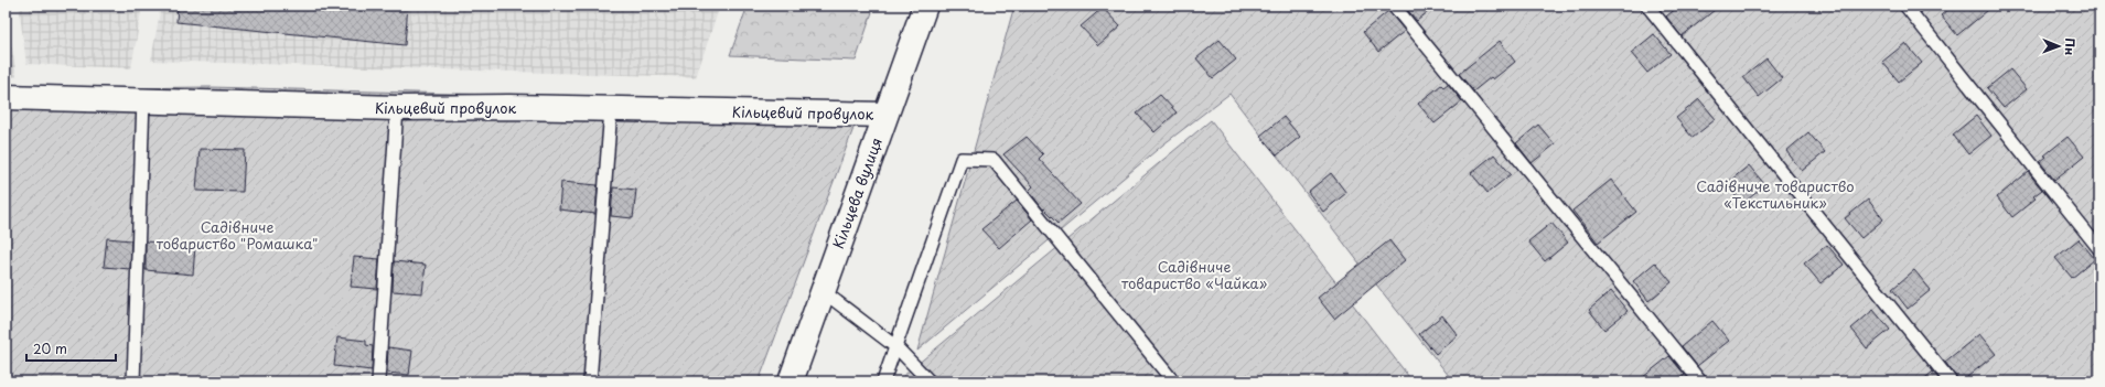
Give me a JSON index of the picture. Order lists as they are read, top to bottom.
{
  "streets": {
    "street": ["Кільцевий провулок", "Кільцева вулиця"]
  },
  "crossings": [
    ["Кільцевий провулок", "Кільцева вулиця"]
  ],
  "parks": ["Садівниче товариство «Текстильник»", "Садівниче товариство \"Ромашка\"", "Садівниче товариство «Чайка»"],
  "scale_bar": "20 m",
  "north": "right"
}
